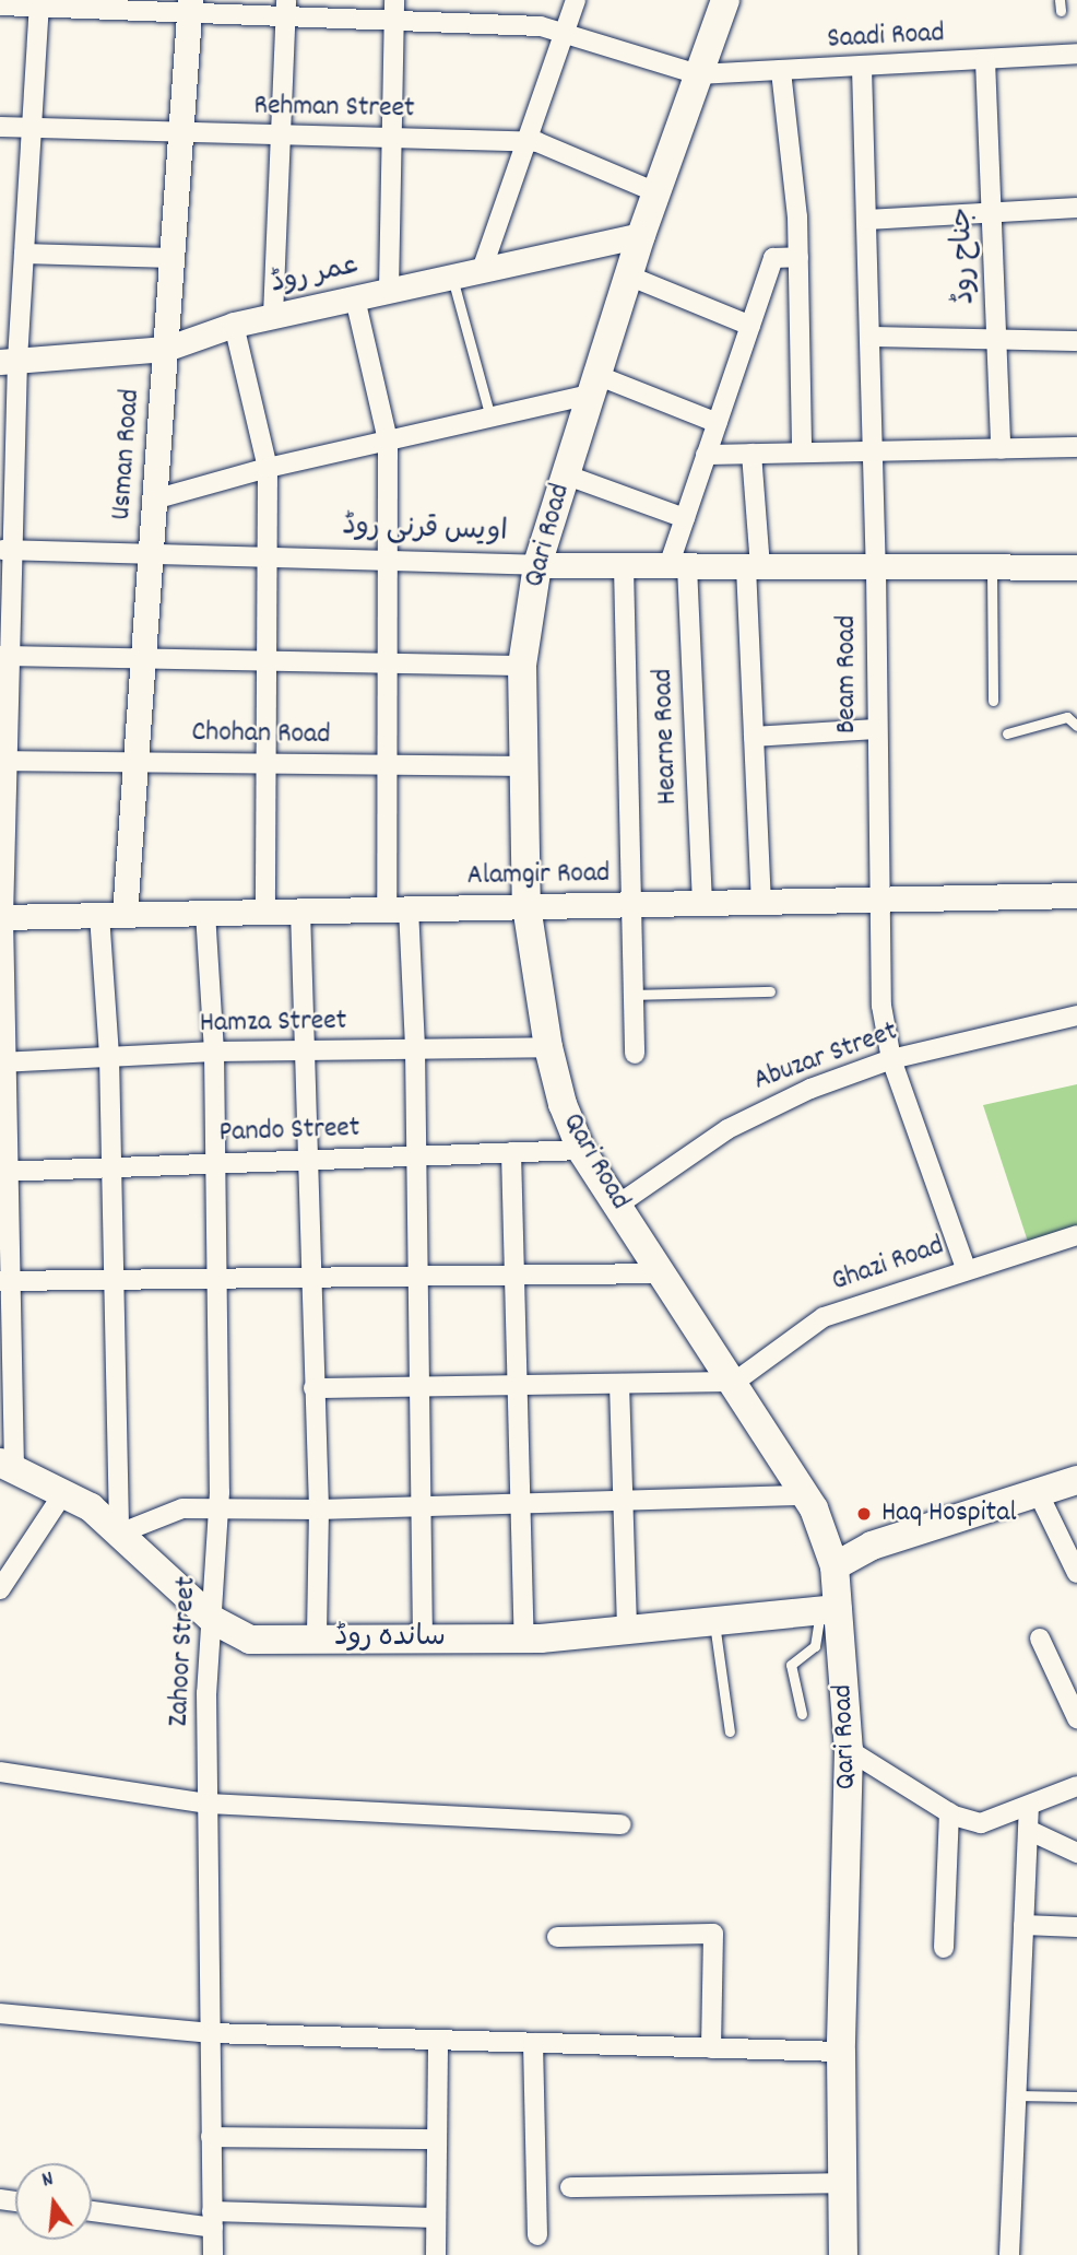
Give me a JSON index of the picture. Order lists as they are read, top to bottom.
{
  "streets": {
    "main road": ["Qari Road", "ساندہ روڈ"],
    "street": [
      "Saadi Road",
      "Rehman Street",
      "جناح روڈ",
      "عمر روڈ",
      "Usman Road",
      "اویس قرنی روڈ",
      "Beam Road",
      "Chohan Road",
      "Hearne Road",
      "Alamgir Road",
      "Hamza Street",
      "Abuzar Street",
      "Pando Street",
      "Ghazi Road",
      "Zahoor Street"
    ]
  },
  "crossings": [
    ["Saadi Road", "جناح روڈ"],
    ["Saadi Road", "Usman Road"],
    ["Saadi Road", "Qari Road"],
    ["Saadi Road", "Beam Road"],
    ["Rehman Street", "Usman Road"],
    ["Rehman Street", "Qari Road"],
    ["عمر روڈ", "Usman Road"],
    ["عمر روڈ", "Qari Road"],
    ["Usman Road", "اویس قرنی روڈ"],
    ["Usman Road", "Chohan Road"],
    ["Usman Road", "Alamgir Road"],
    ["اویس قرنی روڈ", "Qari Road"],
    ["اویس قرنی روڈ", "Beam Road"],
    ["اویس قرنی روڈ", "Hearne Road"],
    ["Qari Road", "Chohan Road"],
    ["Qari Road", "Alamgir Road"],
    ["Qari Road", "Hamza Street"],
    ["Qari Road", "Abuzar Street"],
    ["Qari Road", "Pando Street"],
    ["Qari Road", "Ghazi Road"],
    ["Qari Road", "ساندہ روڈ"],
    ["Beam Road", "Alamgir Road"],
    ["Beam Road", "Abuzar Street"],
    ["Beam Road", "Ghazi Road"],
    ["Hearne Road", "Alamgir Road"],
    ["Alamgir Road", "Zahoor Street"],
    ["Hamza Street", "Zahoor Street"],
    ["Pando Street", "Zahoor Street"],
    ["ساندہ روڈ", "Zahoor Street"]
  ],
  "places": ["Haq Hospital"],
  "north": "top"
}
